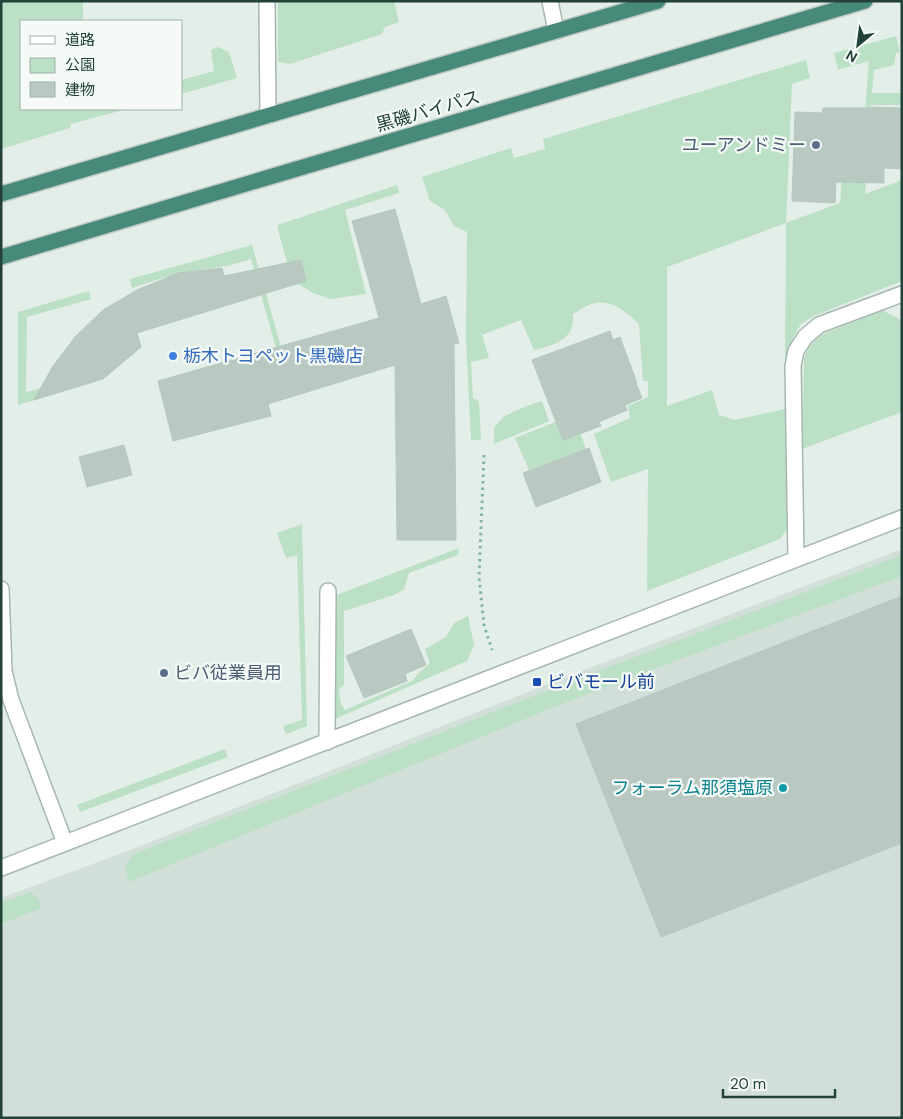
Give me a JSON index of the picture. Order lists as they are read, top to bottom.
{
  "streets": {
    "highway": ["黒磯バイパス"]
  },
  "places": {
    "other": [
      "ユーアンドミー",
      "栃木トヨペット黒磯店",
      "ビバ従業員用",
      "フォーラム那須塩原"
    ],
    "transit": ["ビバモール前"]
  },
  "legend": ["道路", "公園", "建物"],
  "scale_bar": "20 m",
  "north": "bottom left"
}
